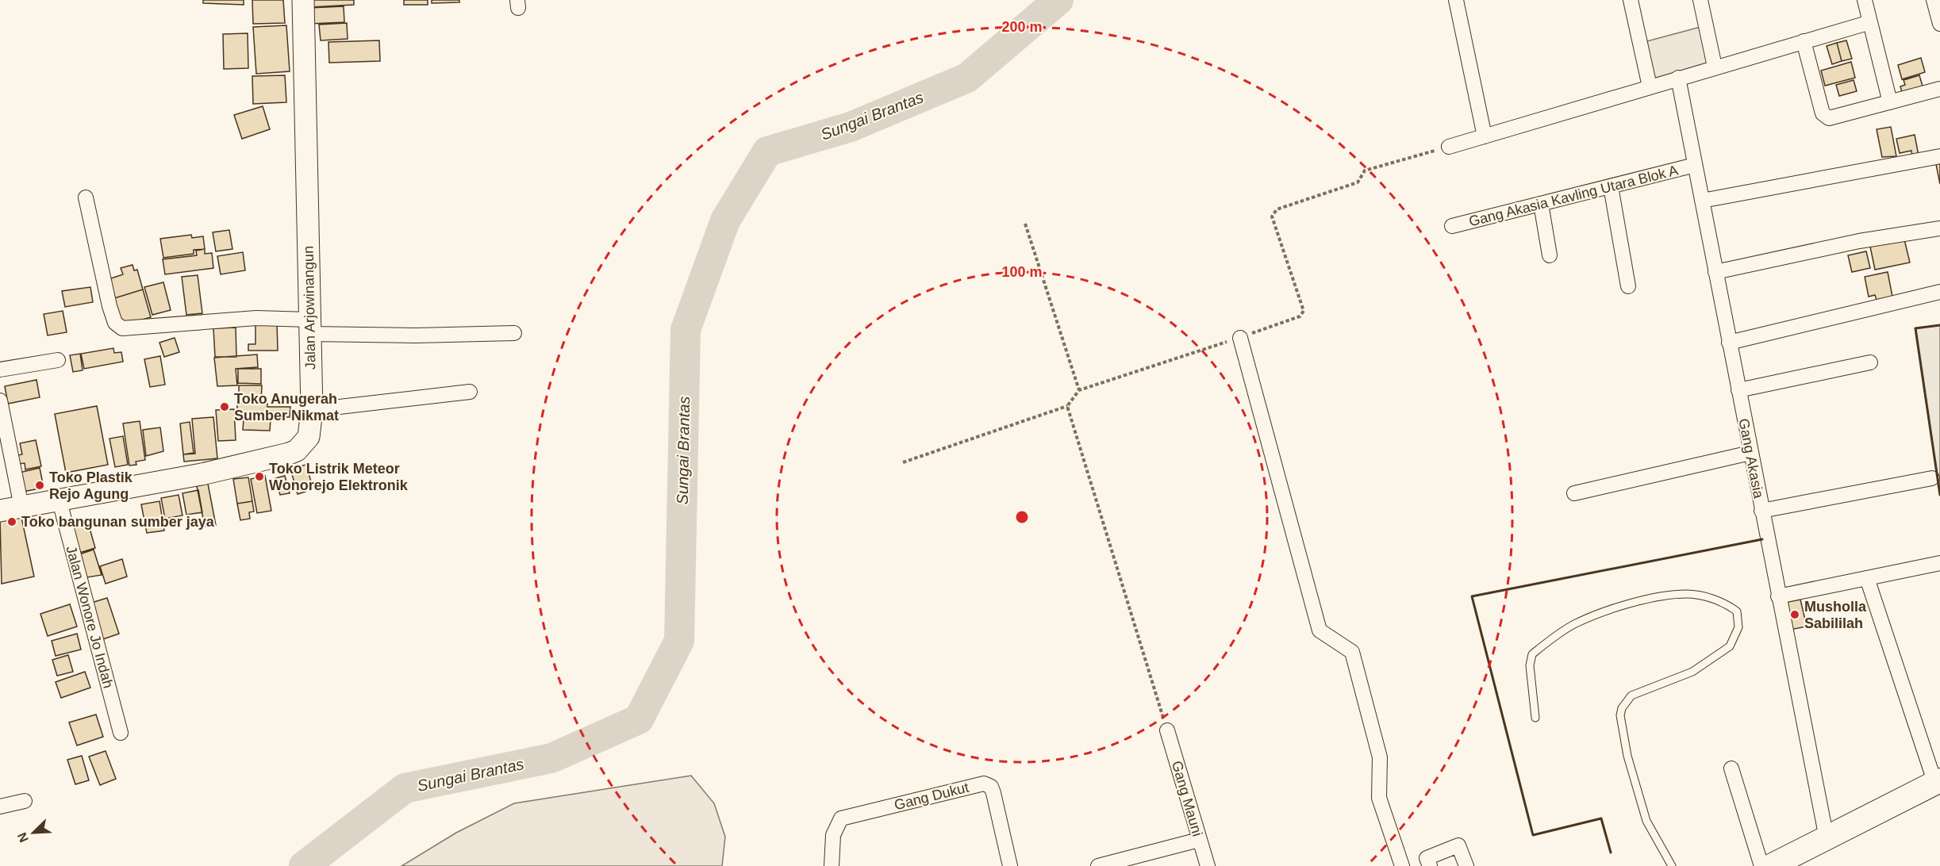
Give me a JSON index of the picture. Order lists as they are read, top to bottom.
{
  "streets": {
    "main road": ["Jalan Arjowinangun"],
    "street": [
      "Gang Akasia Kavling Utara Blok A",
      "Gang Akasia",
      "Jalan Wonore Jo Indah",
      "Gang Dukut",
      "Gang Mauni"
    ]
  },
  "crossings": [
    ["Gang Akasia Kavling Utara Blok A", "Gang Akasia"],
    ["Jalan Arjowinangun", "Jalan Wonore Jo Indah"]
  ],
  "water": ["Sungai Brantas"],
  "places": [
    "Toko Anugerah Sumber Nikmat",
    "Toko Listrik Meteor Wonorejo Elektronik",
    "Toko Plastik Rejo Agung",
    "Toko bangunan sumber jaya",
    "Musholla Sabililah"
  ],
  "north": "bottom left",
  "rings": ["200 m", "100 m"]
}
